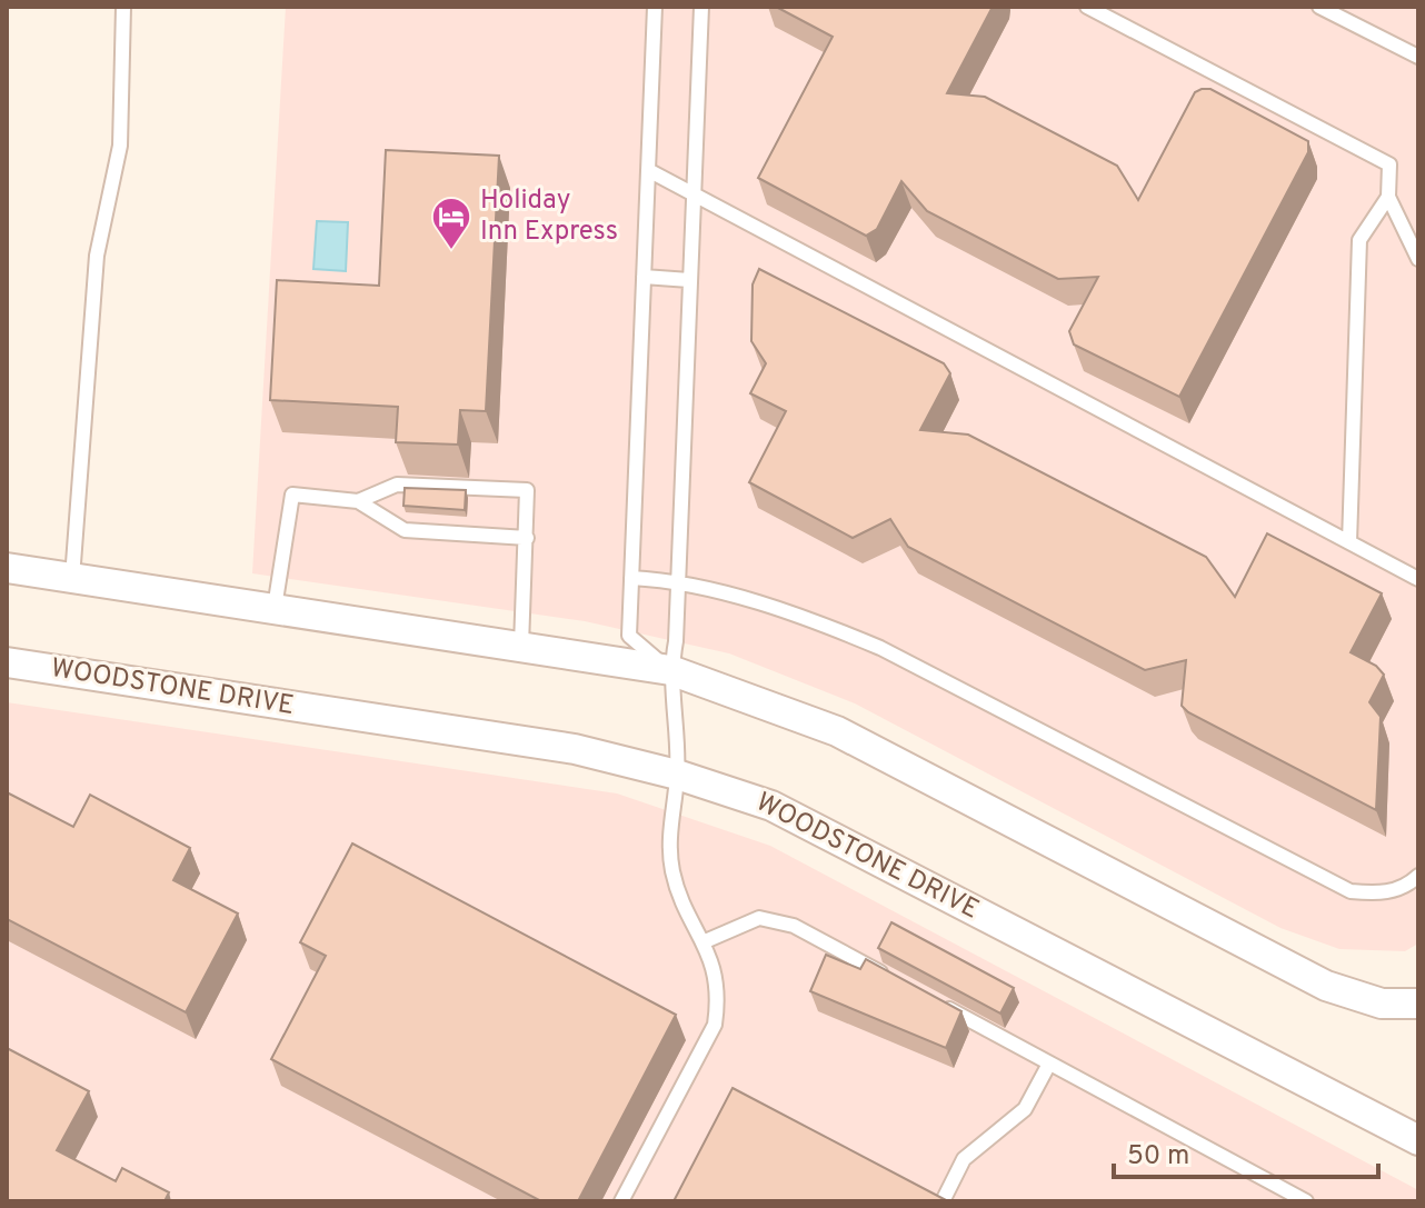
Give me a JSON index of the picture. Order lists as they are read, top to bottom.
{
  "streets": {
    "street": ["WOODSTONE DRIVE"]
  },
  "places": {
    "hotel": ["Holiday Inn Express"]
  },
  "scale_bar": "50 m"
}
